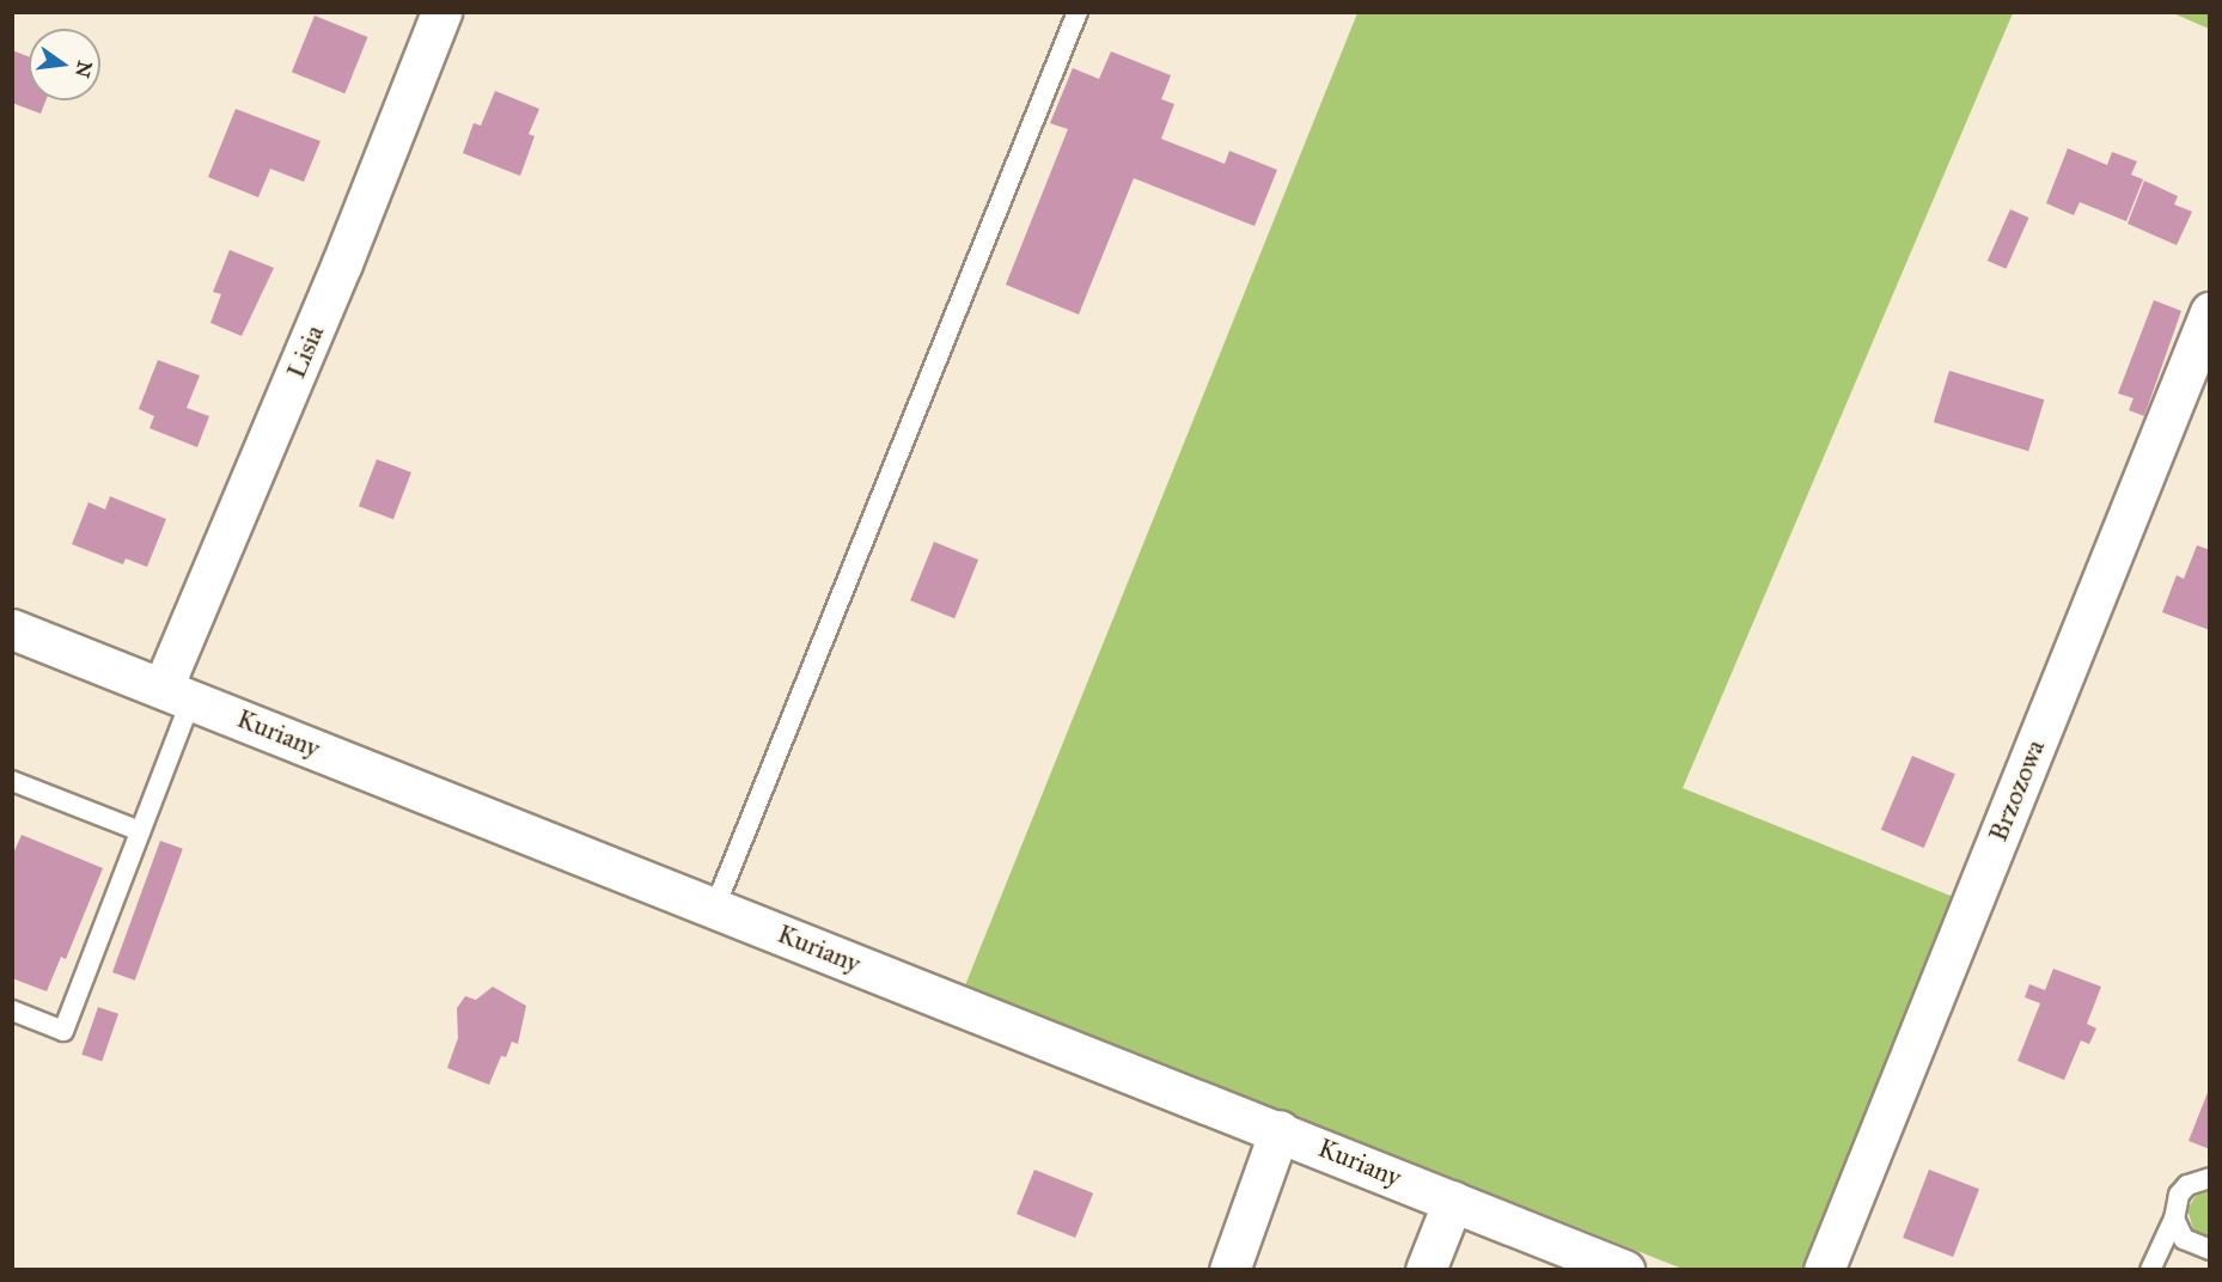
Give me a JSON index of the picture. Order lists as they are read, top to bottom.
{
  "streets": {
    "street": ["Lisia", "Kuriany", "Brzozowa"]
  },
  "crossings": [
    ["Lisia", "Kuriany"]
  ],
  "north": "right"
}
